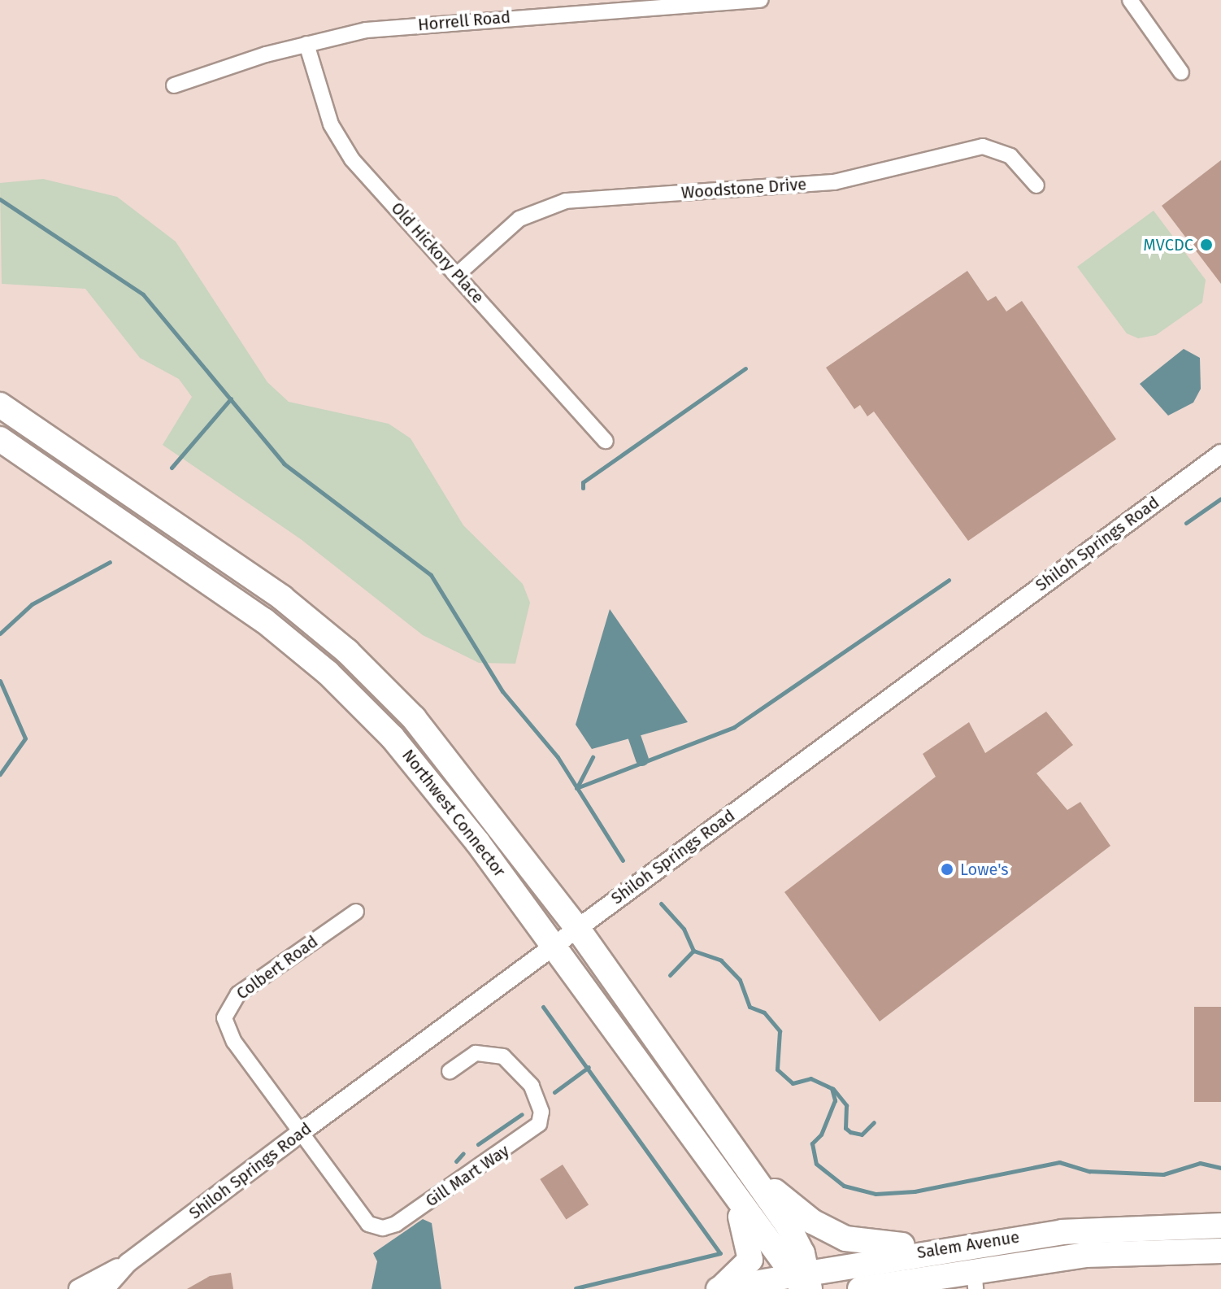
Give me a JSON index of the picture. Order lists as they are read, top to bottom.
{
  "streets": {
    "highway": ["Northwest Connector", "Salem Avenue"],
    "street": [
      "Horrell Road",
      "Woodstone Drive",
      "Old Hickory Place",
      "Shiloh Springs Road",
      "Colbert Road",
      "Gill Mart Way"
    ]
  },
  "crossings": [
    ["Horrell Road", "Old Hickory Place"],
    ["Woodstone Drive", "Old Hickory Place"],
    ["Shiloh Springs Road", "Northwest Connector"],
    ["Shiloh Springs Road", "Colbert Road"],
    ["Shiloh Springs Road", "Gill Mart Way"],
    ["Northwest Connector", "Salem Avenue"],
    ["Colbert Road", "Gill Mart Way"]
  ],
  "places": ["MVCDC", "Lowe's"]
}
